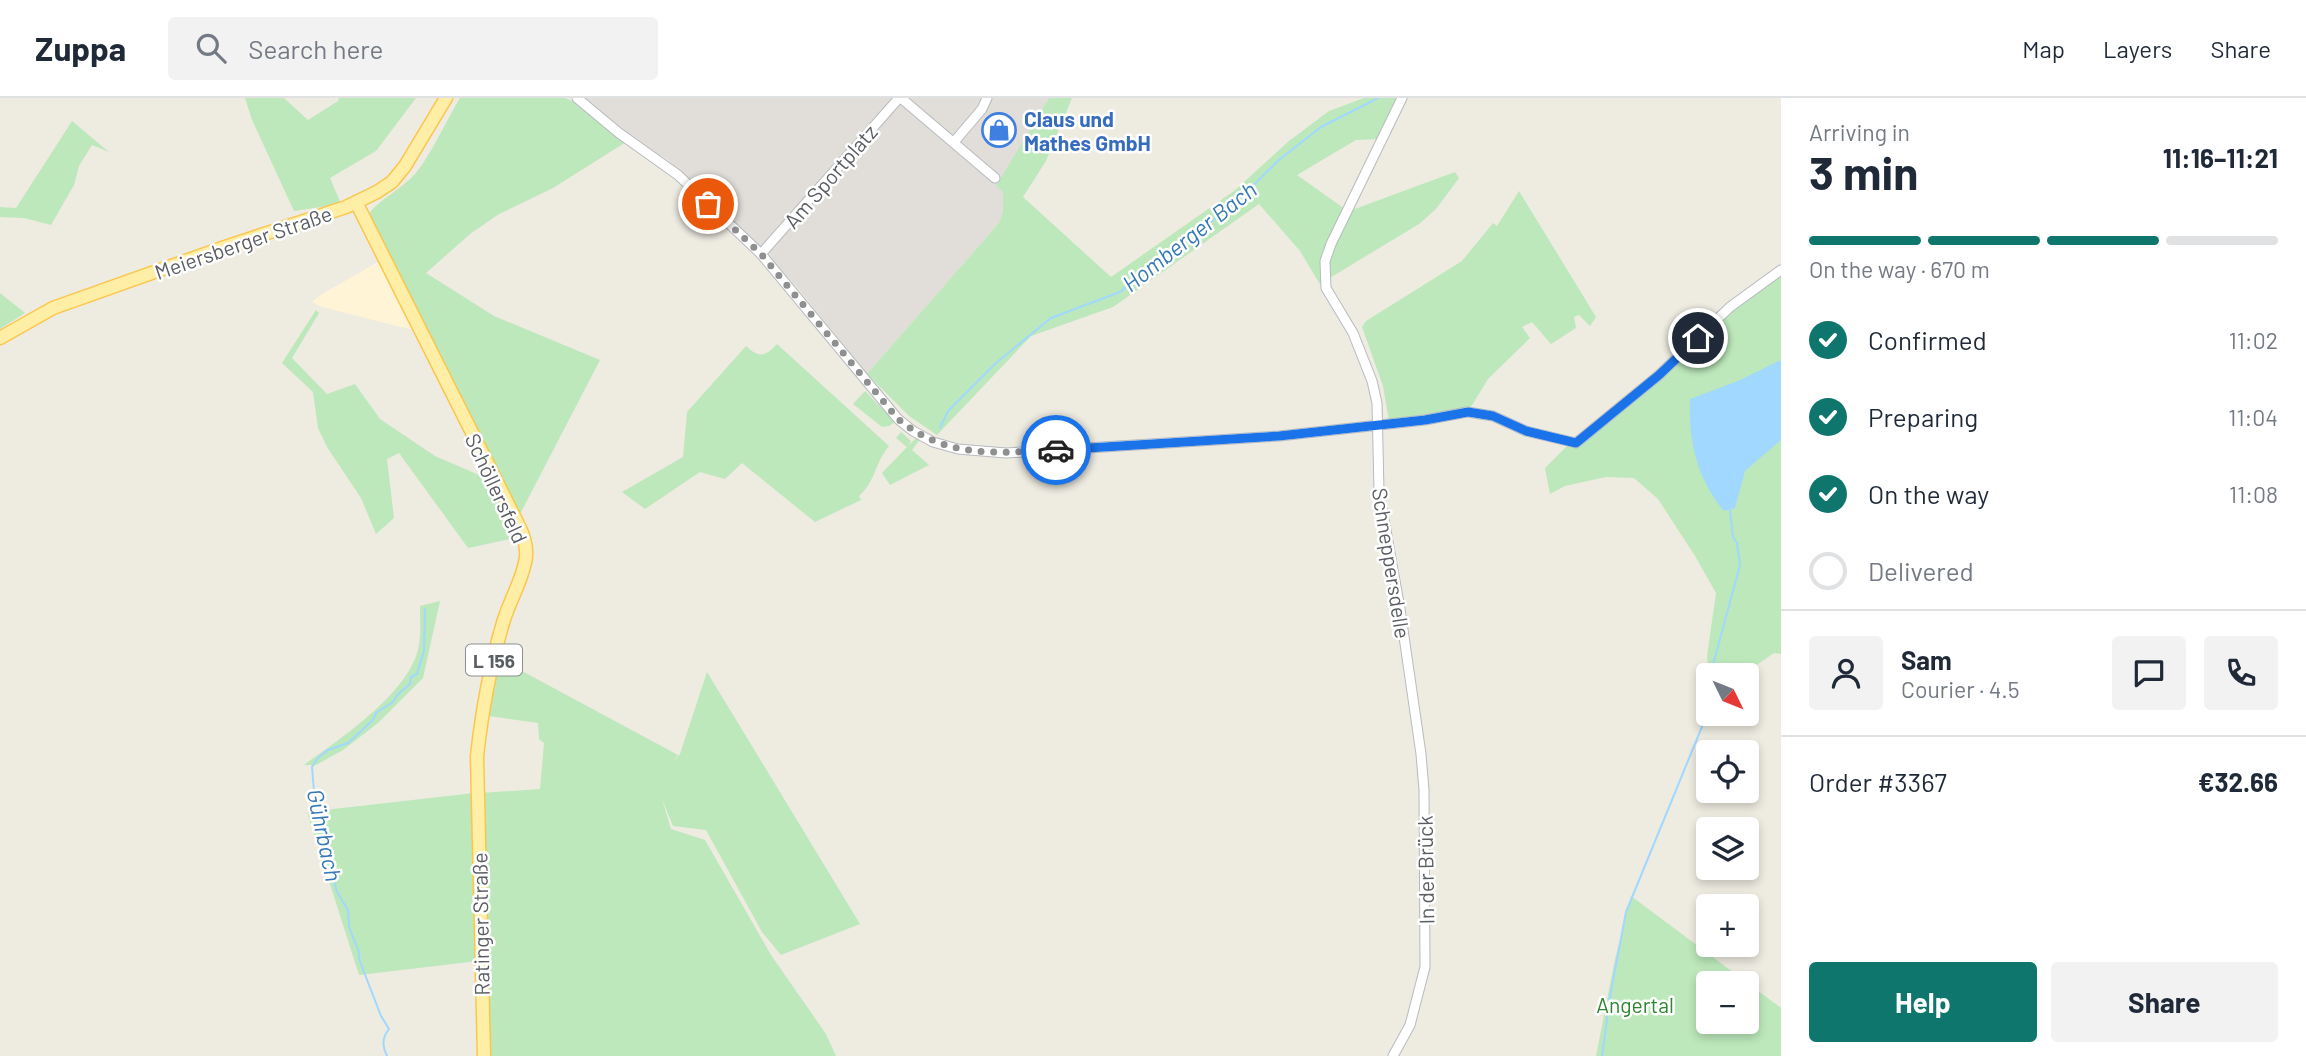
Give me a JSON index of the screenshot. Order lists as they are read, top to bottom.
{
  "streets": {
    "main road": [
      "Meiersberger Straße",
      "Schöllersfeld",
      "L 156",
      "Ratinger Straße"
    ],
    "street": ["Am Sportplatz", "Schneppersdelle", "In der Brück"]
  },
  "crossings": [
    ["Meiersberger Straße", "Schöllersfeld"],
    ["Schöllersfeld", "Ratinger Straße"],
    ["Schneppersdelle", "In der Brück"]
  ],
  "water": ["Homberger Bach", "Gührbach"],
  "parks": ["Angertal"],
  "places": {
    "shop": ["Claus und Mathes GmbH"]
  },
  "north": "bottom right",
  "page": {
    "header": "Zuppa",
    "search": "Search here",
    "nav": ["Map", "Layers", "Share"],
    "heading": ["3 min", "Arriving in", "11:16–11:21"],
    "panel": [
      "Sam",
      "Courier · 4.5",
      "Order #3367",
      "€32.66"
    ],
    "bar": "On the way · 670 m",
    "list": [
      ["Confirmed", "11:02"],
      ["Preparing", "11:04"],
      ["On the way", "11:08"],
      "Delivered"
    ],
    "map_buttons": ["+", "−"],
    "buttons": ["Help", "Share"]
  }
}
